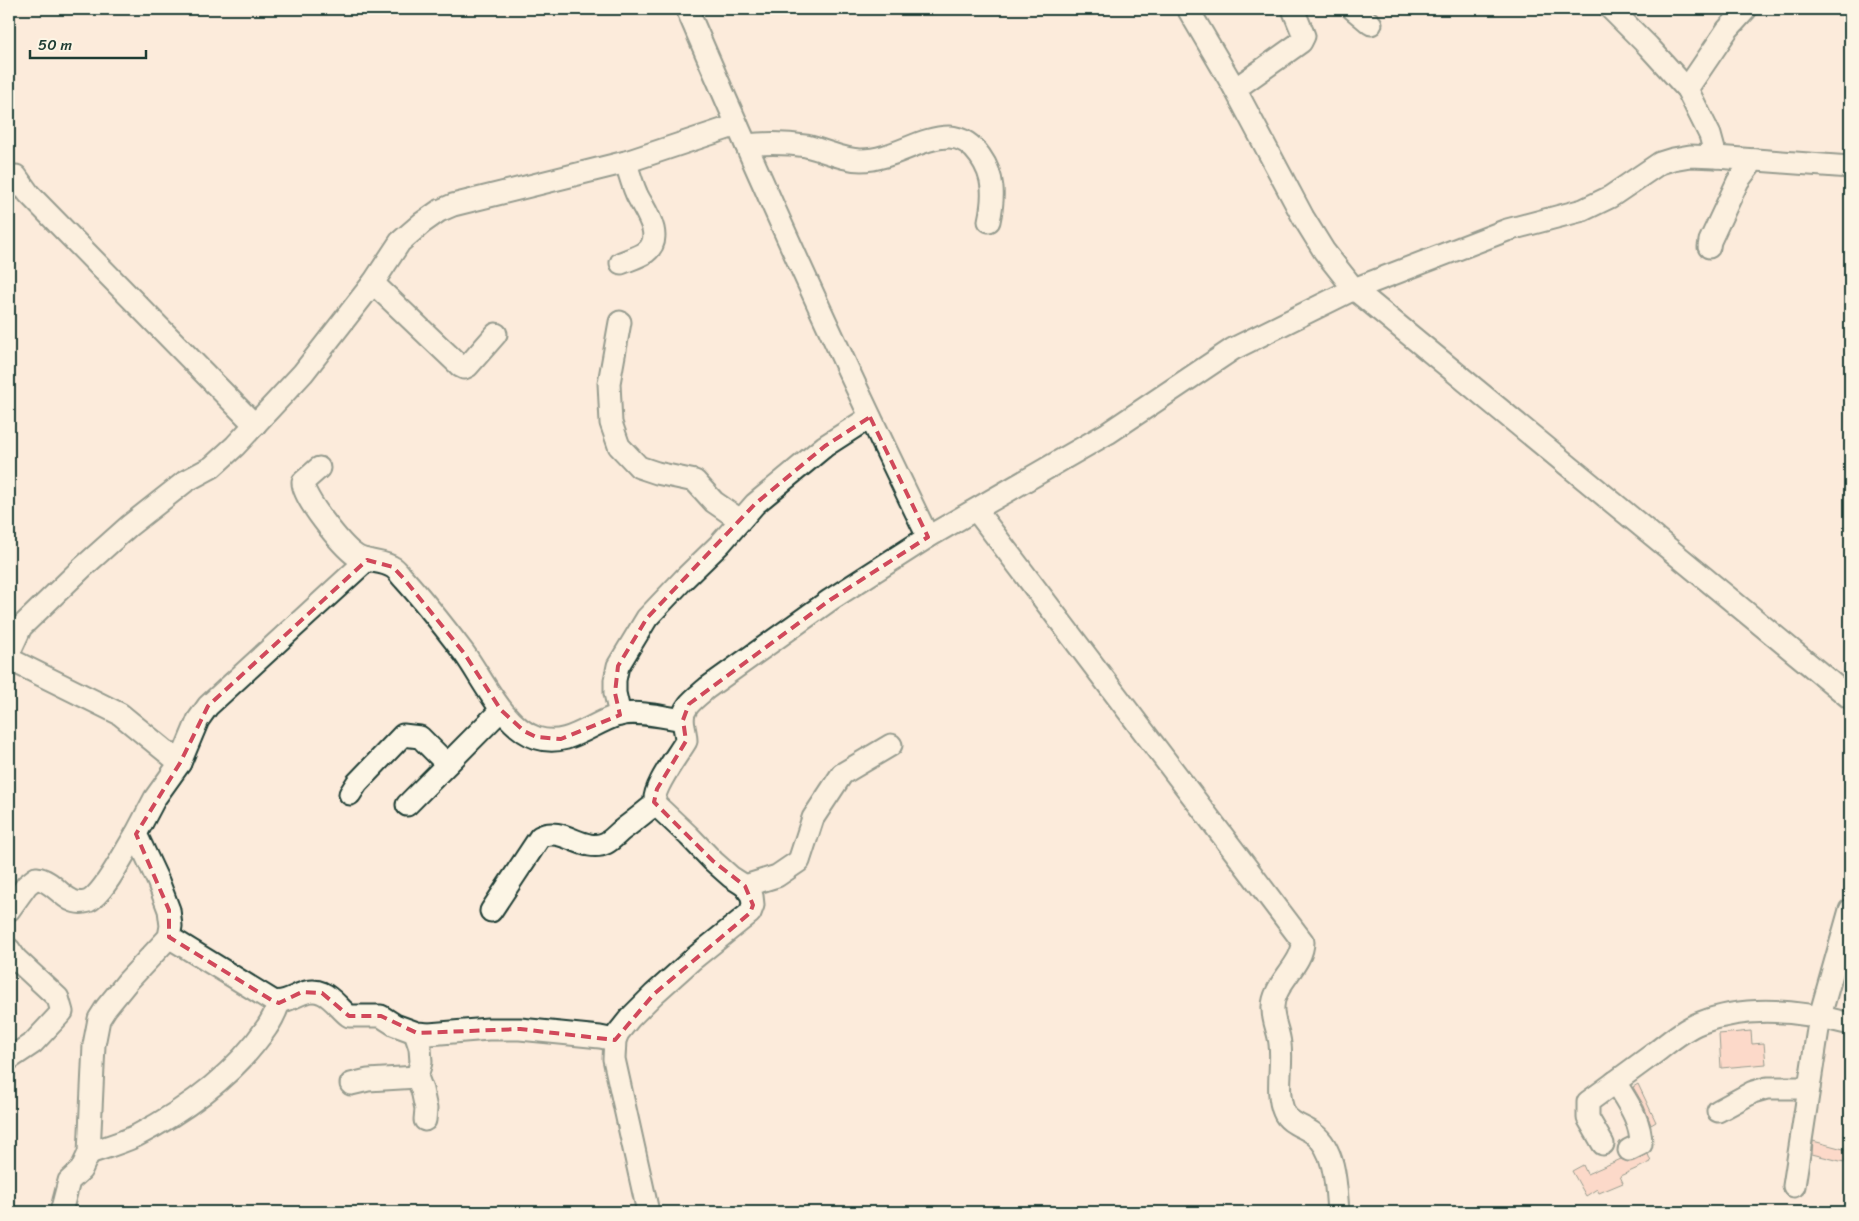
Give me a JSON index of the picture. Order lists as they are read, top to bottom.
{
  "scale_bar": "50 m"
}
